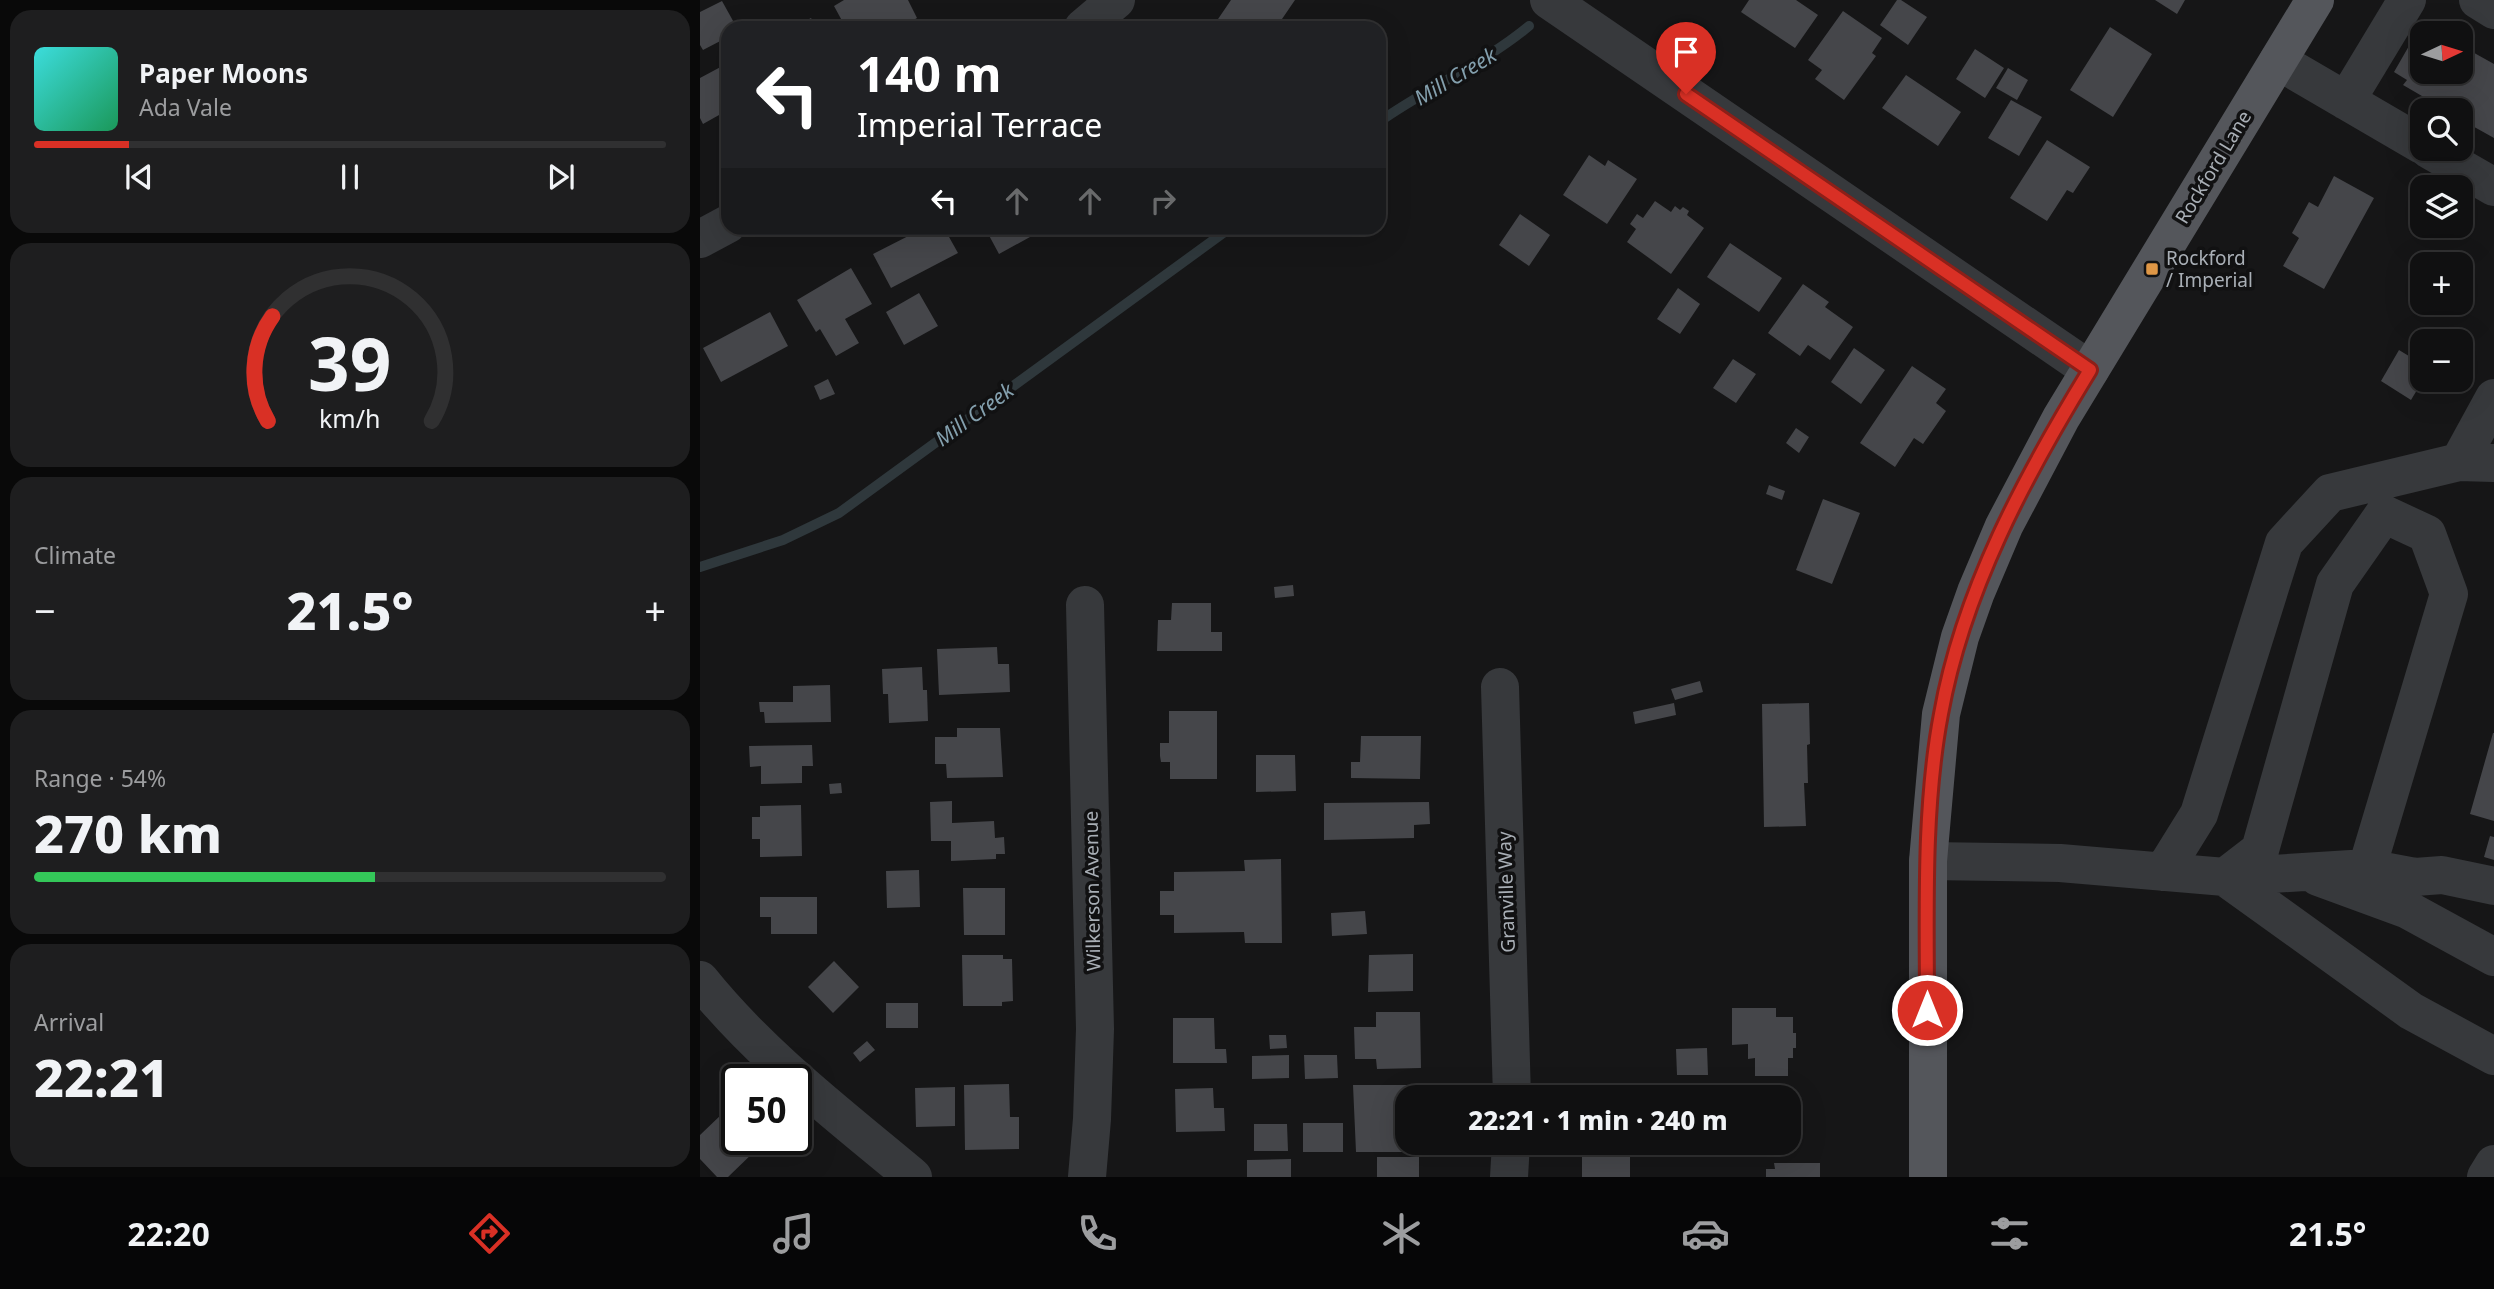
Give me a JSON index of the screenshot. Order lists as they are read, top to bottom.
{
  "streets": {
    "main road": ["Rockford Lane"],
    "street": ["Wilkerson Avenue", "Granville Way"]
  },
  "water": ["Mill Creek"],
  "places": {
    "transit": ["Rockford / Imperial"]
  },
  "north": "right",
  "page": {
    "map_buttons": ["+", "−"],
    "turn": ["140 m", "Imperial Terrace"],
    "song": ["Paper Moons", "Ada Vale"],
    "tile": [
      "Climate",
      ["Range · 54%", "270 km"],
      ["Arrival", "22:21"]
    ],
    "heat": ["−", "21.5°", "+"],
    "limit": "50",
    "trip": "22:21 · 1 min · 240 m",
    "tabs": ["22:20", "21.5°"],
    "gauge": ["39", "km/h"]
  }
}
